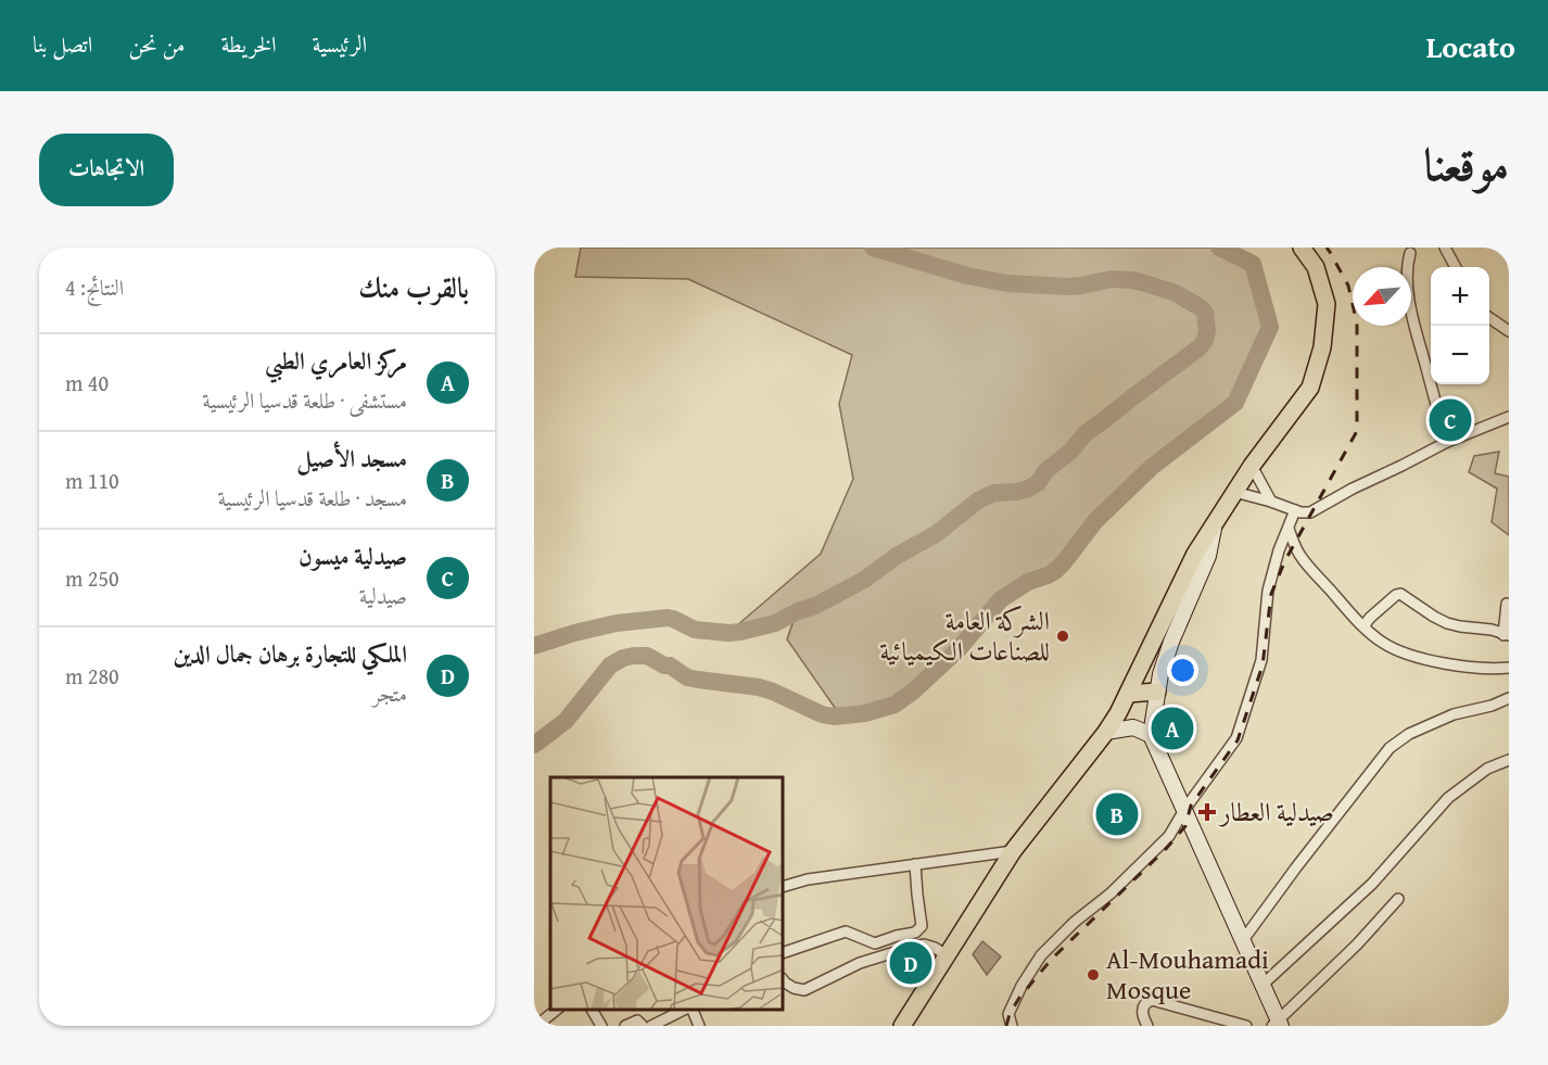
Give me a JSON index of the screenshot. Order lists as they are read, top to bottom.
{
  "places": {
    "other": ["الشركة العامة للصناعات الكيميائية", "Al-Mouhamadi Mosque"],
    "health": ["صيدلية العطار"]
  },
  "north": "bottom left",
  "page": {
    "header": "Locato",
    "nav": [
      "الرئيسية",
      "الخريطة",
      "من نحن",
      "اتصل بنا"
    ],
    "title": "موقعنا",
    "buttons": "الاتجاهات",
    "heading": ["بالقرب منك", "النتائج: 4"],
    "map_buttons": ["+", "−"],
    "list": [
      {
        "mark": "A",
        "name": "مركز العامري الطبي",
        "note": "مستشفى · طلعة قدسيا الرئيسية",
        "value": "40 m"
      },
      {
        "mark": "B",
        "name": "مسجد الأصيل",
        "note": "مسجد · طلعة قدسيا الرئيسية",
        "value": "110 m"
      },
      {
        "mark": "C",
        "name": "صيدلية ميسون",
        "note": "صيدلية",
        "value": "250 m"
      },
      {
        "mark": "D",
        "name": "الملكي للتجارة برهان جمال الدين",
        "note": "متجر",
        "value": "280 m"
      }
    ],
    "pins": [
      "C",
      "A",
      "B",
      "D"
    ]
  }
}
